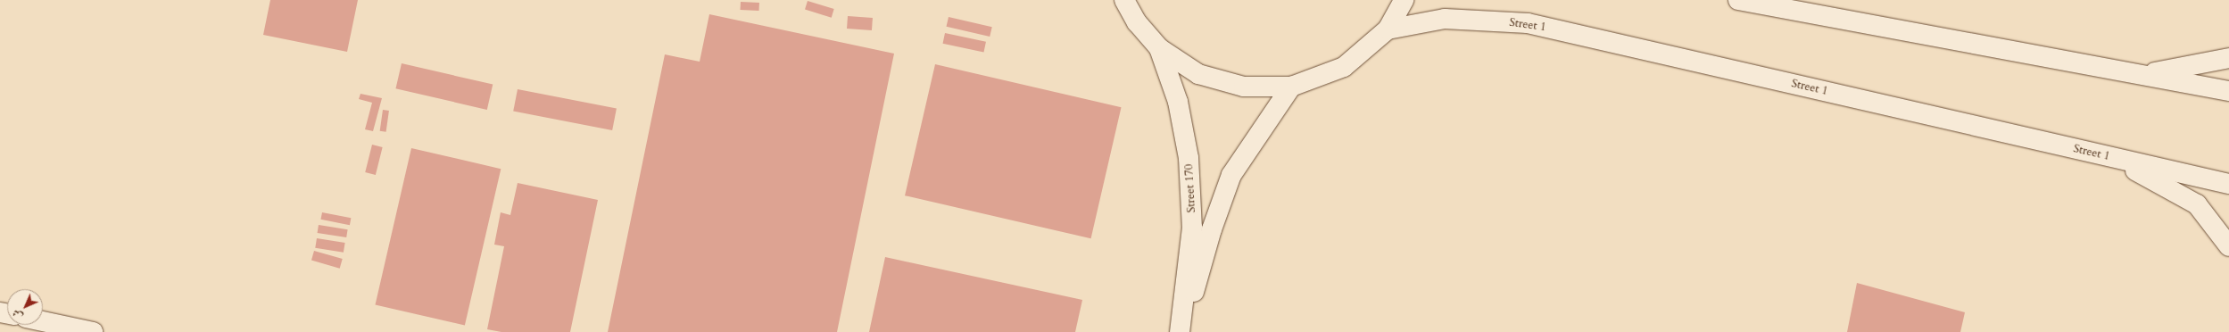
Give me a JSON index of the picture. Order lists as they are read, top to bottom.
{
  "streets": {
    "street": ["Street 1", "Street 170"]
  },
  "north": "bottom left"
}
